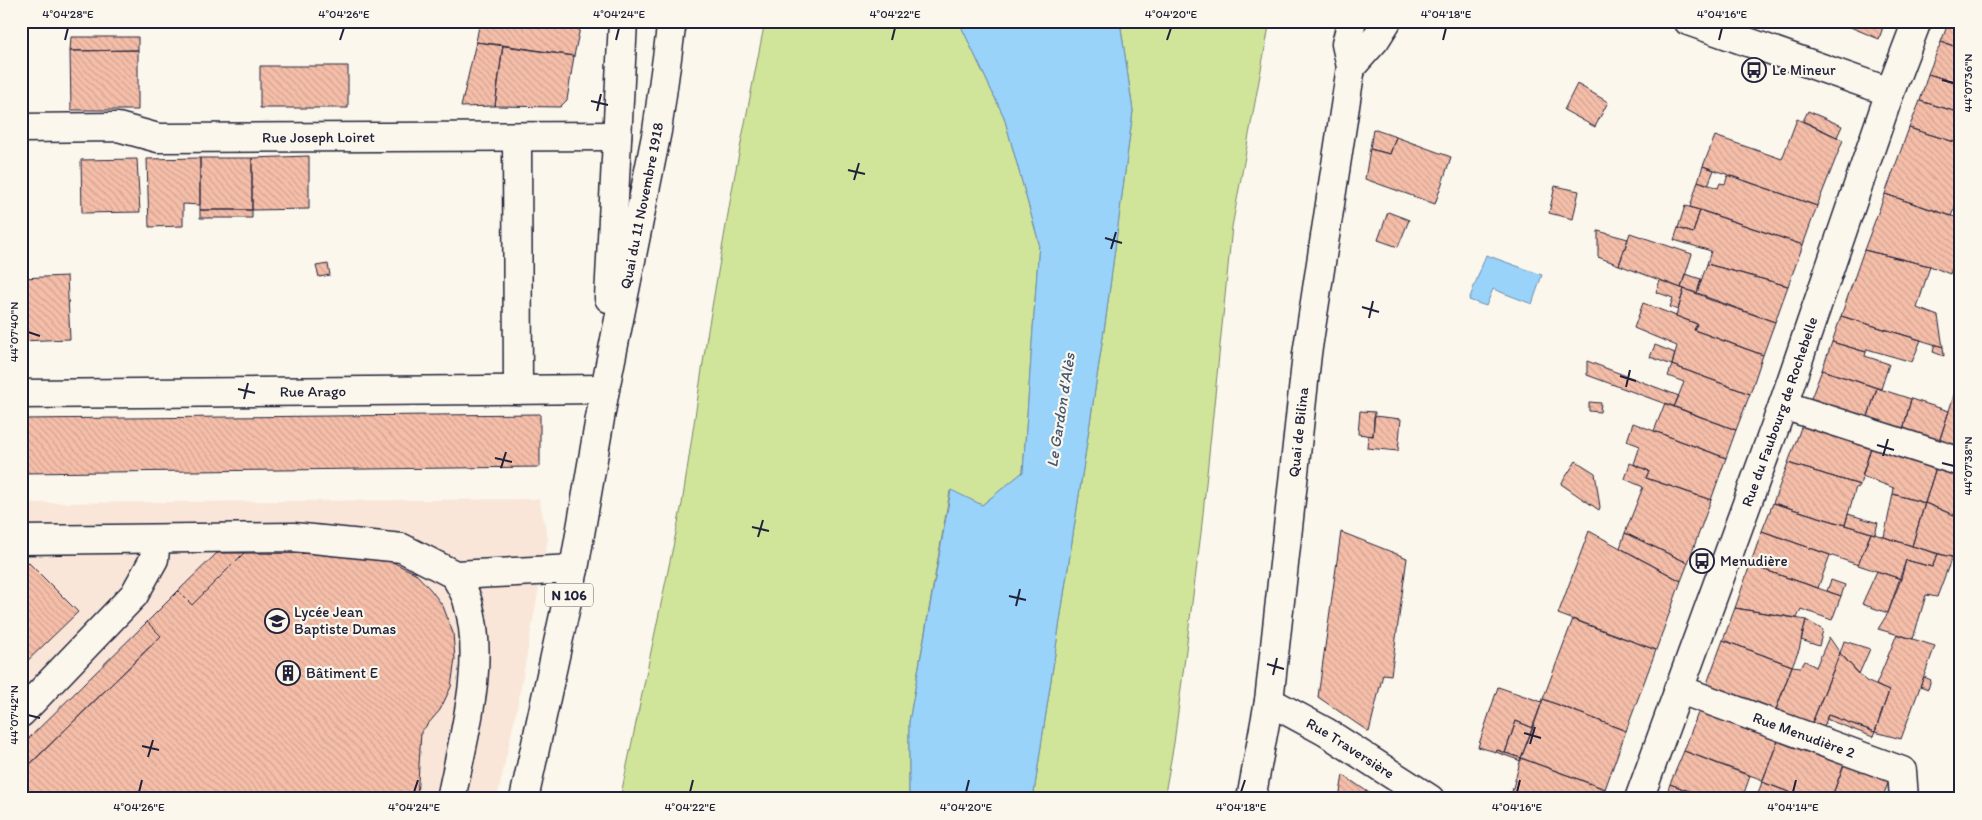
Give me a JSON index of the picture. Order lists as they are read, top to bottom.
{
  "streets": {
    "street": [
      "Rue Joseph Loiret",
      "Quai du 11 Novembre 1918",
      "Rue Arago",
      "Rue du Faubourg de Rochebelle",
      "Quai de Bilina",
      "N 106",
      "Rue Menudière 2",
      "Rue Traversière"
    ]
  },
  "crossings": [
    ["Rue Joseph Loiret", "Quai du 11 Novembre 1918"],
    ["Quai du 11 Novembre 1918", "Rue Arago"],
    ["Rue du Faubourg de Rochebelle", "Rue Menudière 2"],
    ["Quai de Bilina", "Rue Traversière"]
  ],
  "water": ["Le Gardon d'Alès"],
  "places": {
    "bus stop": ["Le Mineur", "Menudière"],
    "school or university": ["Lycée Jean Baptiste Dumas"],
    "building": ["Bâtiment E"]
  },
  "coordinates": [
    "4°04'28\"E",
    "4°04'26\"E",
    "4°04'24\"E",
    "4°04'22\"E",
    "4°04'20\"E",
    "4°04'18\"E",
    "4°04'16\"E",
    "44°07'36\"N",
    "44°07'40\"N",
    "44°07'38\"N",
    "44°07'42\"N",
    "4°04'14\"E"
  ]
}
